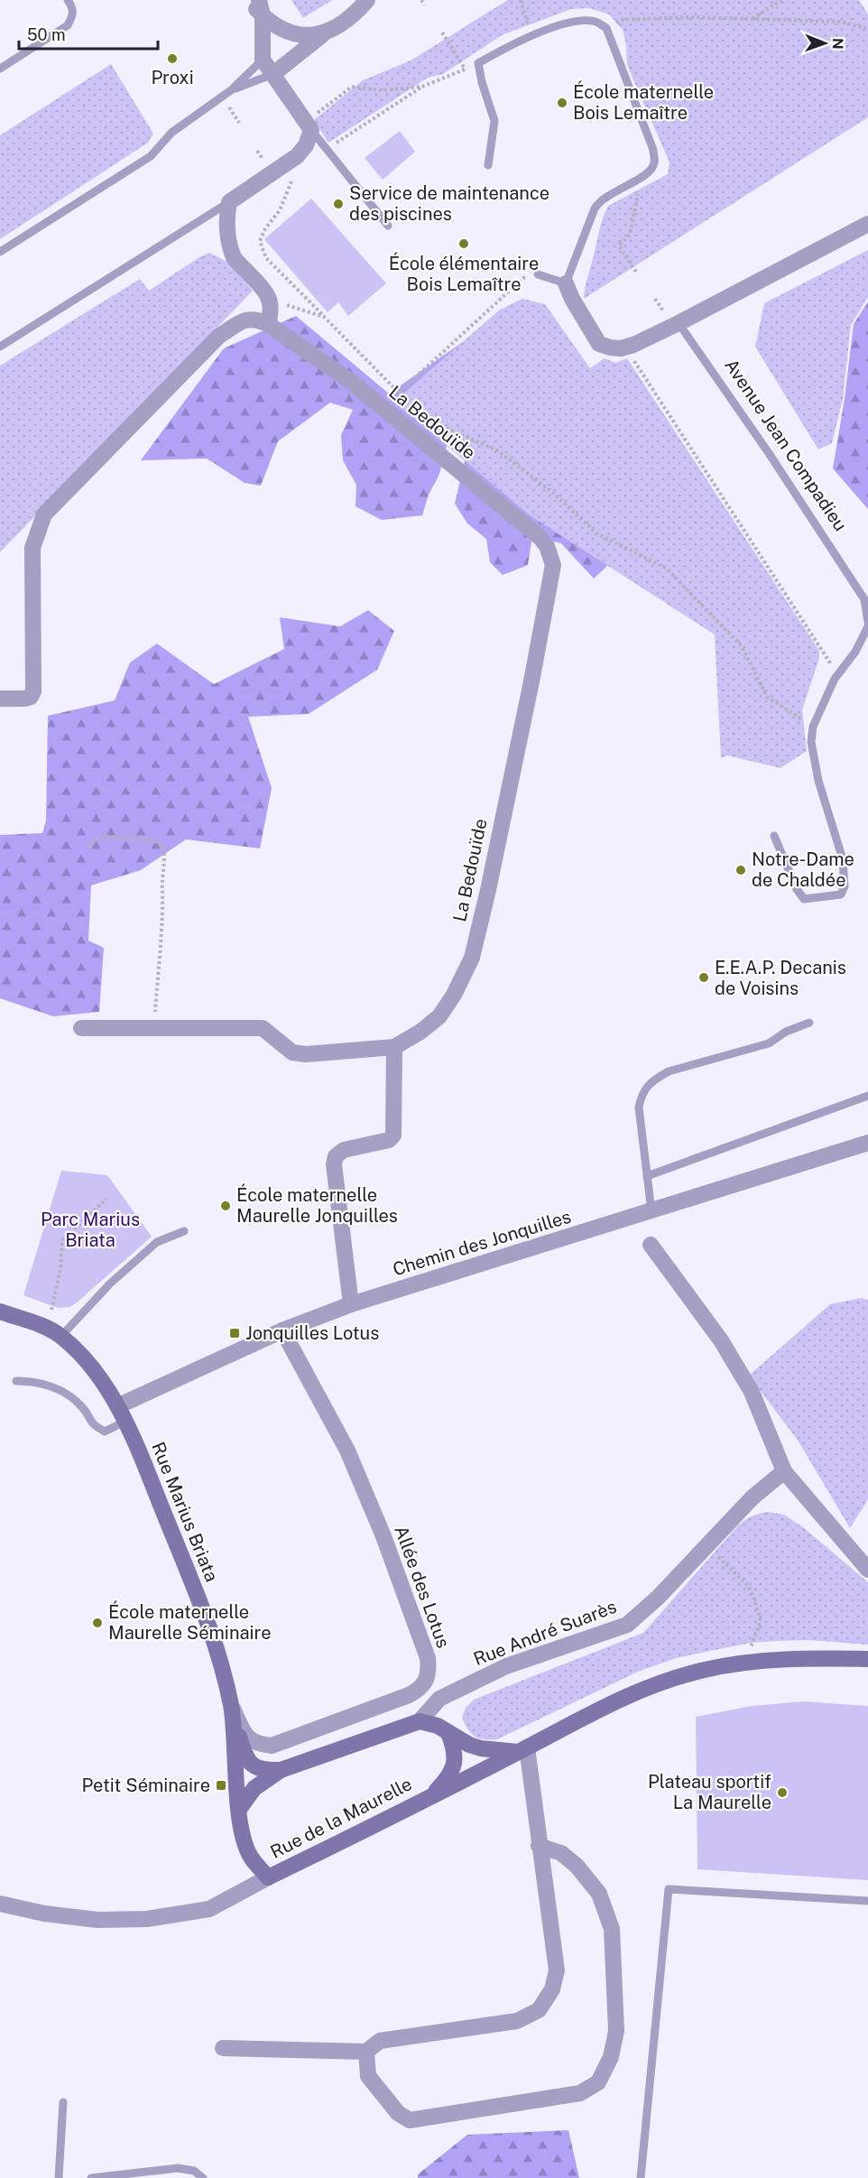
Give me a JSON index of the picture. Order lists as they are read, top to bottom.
{
  "streets": {
    "street": [
      "La Bedouïde",
      "Chemin des Jonquilles",
      "Rue Marius Briata",
      "Allée des Lotus",
      "Rue André Suarès",
      "Rue de la Maurelle"
    ],
    "lane": ["Avenue Jean Compadieu"]
  },
  "crossings": [
    ["Chemin des Jonquilles", "Rue Marius Briata"],
    ["Chemin des Jonquilles", "Allée des Lotus"],
    ["Rue Marius Briata", "Allée des Lotus"],
    ["Rue Marius Briata", "Rue André Suarès"],
    ["Rue Marius Briata", "Rue de la Maurelle"],
    ["Allée des Lotus", "Rue André Suarès"]
  ],
  "parks": ["Parc Marius Briata"],
  "places": {
    "other": [
      "Proxi",
      "École maternelle Bois Lemaître",
      "Service de maintenance des piscines",
      "École élémentaire Bois Lemaître",
      "Notre-Dame de Chaldée",
      "E.E.A.P. Decanis de Voisins",
      "École maternelle Maurelle Jonquilles",
      "École maternelle Maurelle Séminaire",
      "Plateau sportif La Maurelle"
    ],
    "transit": ["Jonquilles Lotus", "Petit Séminaire"]
  },
  "scale_bar": "50 m",
  "north": "right"
}
